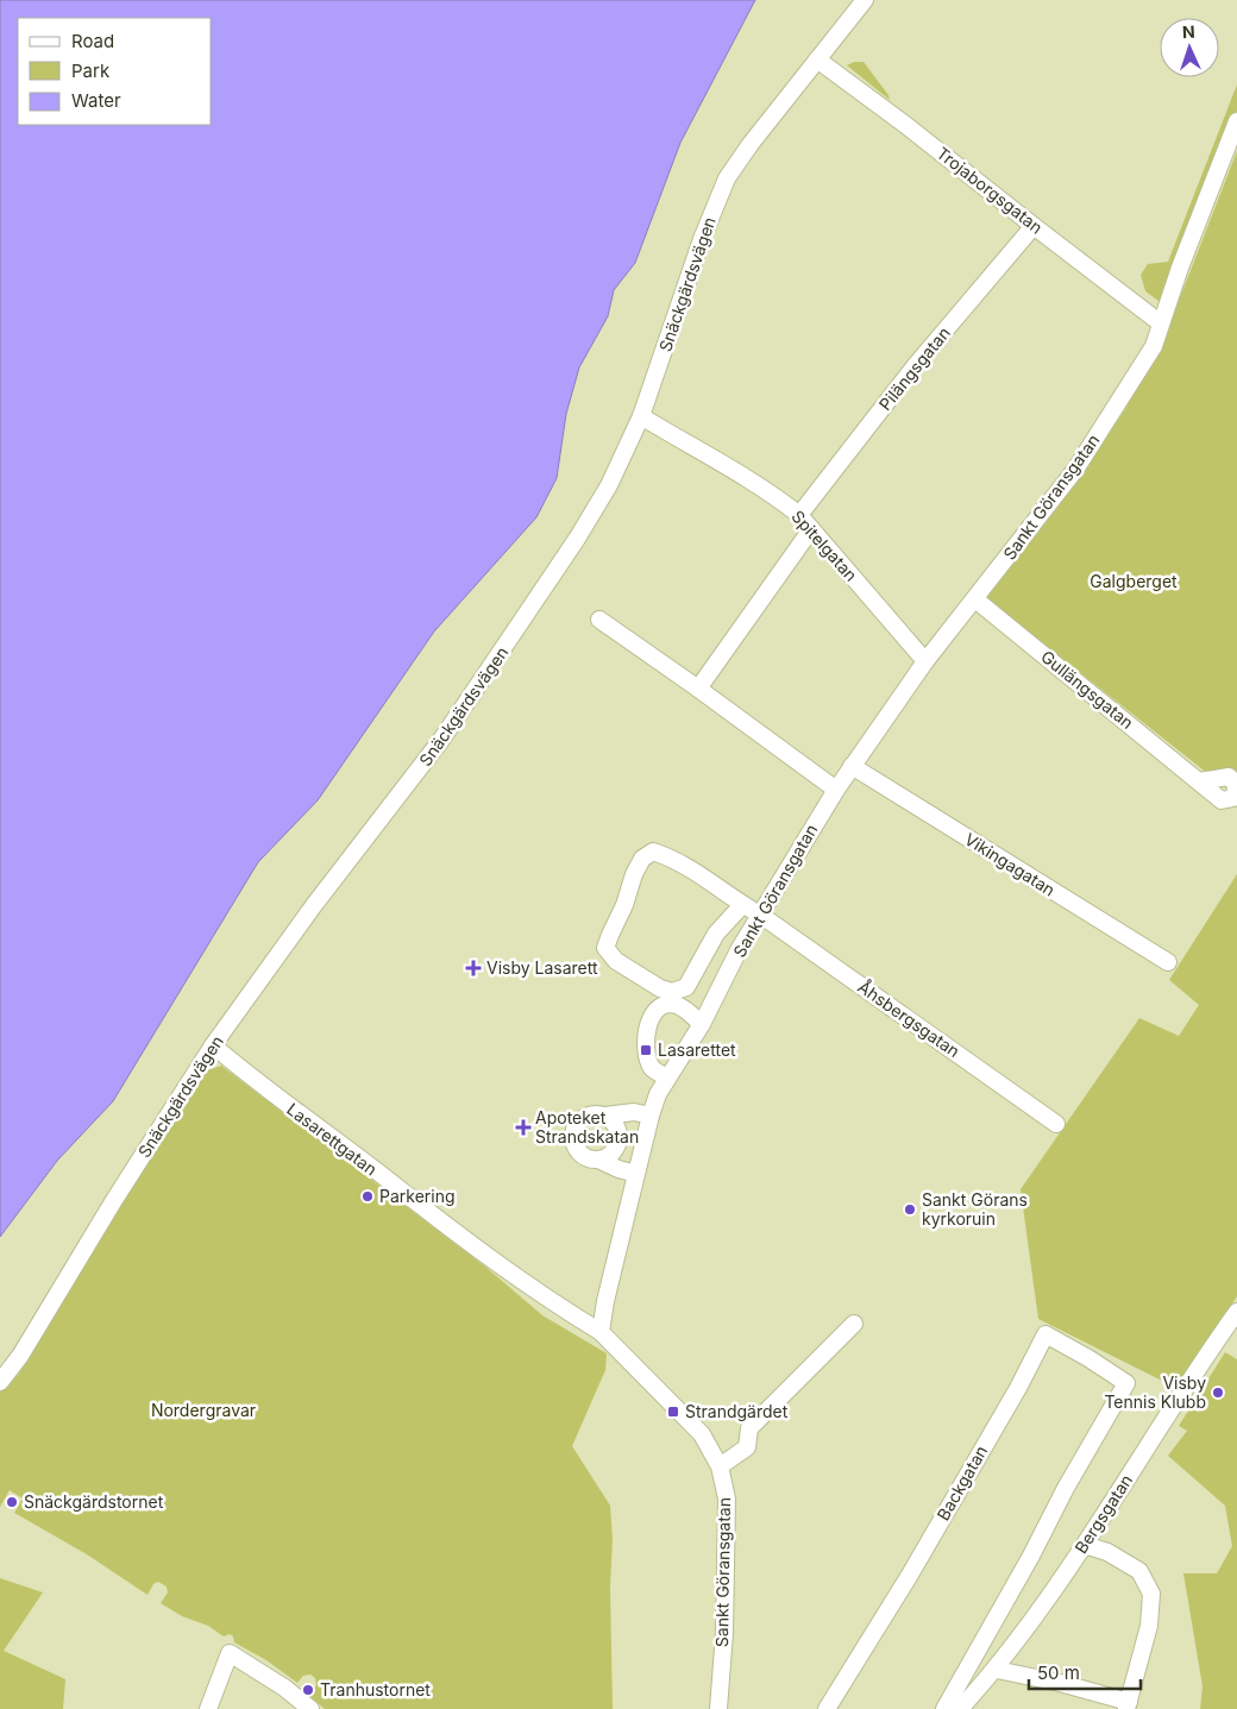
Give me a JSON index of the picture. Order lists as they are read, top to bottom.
{
  "streets": {
    "street": [
      "Trojaborgsgatan",
      "Snäckgärdsvägen",
      "Pilängsgatan",
      "Sankt Göransgatan",
      "Spitelgatan",
      "Gullängsgatan",
      "Vikingagatan",
      "Åhsbergsgatan",
      "Lasarettgatan",
      "Backgatan",
      "Bergsgatan"
    ]
  },
  "crossings": [
    ["Trojaborgsgatan", "Snäckgärdsvägen"],
    ["Trojaborgsgatan", "Pilängsgatan"],
    ["Trojaborgsgatan", "Sankt Göransgatan"],
    ["Snäckgärdsvägen", "Spitelgatan"],
    ["Snäckgärdsvägen", "Lasarettgatan"],
    ["Pilängsgatan", "Spitelgatan"],
    ["Sankt Göransgatan", "Spitelgatan"],
    ["Sankt Göransgatan", "Gullängsgatan"],
    ["Sankt Göransgatan", "Vikingagatan"],
    ["Sankt Göransgatan", "Åhsbergsgatan"],
    ["Sankt Göransgatan", "Lasarettgatan"]
  ],
  "parks": ["Galgberget", "Nordergravar"],
  "places": {
    "health": ["Visby Lasarett", "Apoteket Strandskatan"],
    "transit": ["Lasarettet", "Strandgärdet"],
    "other": [
      "Parkering",
      "Sankt Görans kyrkoruin",
      "Visby Tennis Klubb",
      "Snäckgärdstornet",
      "Tranhustornet"
    ]
  },
  "legend": ["Road", "Park", "Water"],
  "scale_bar": "50 m",
  "north": "top"
}
